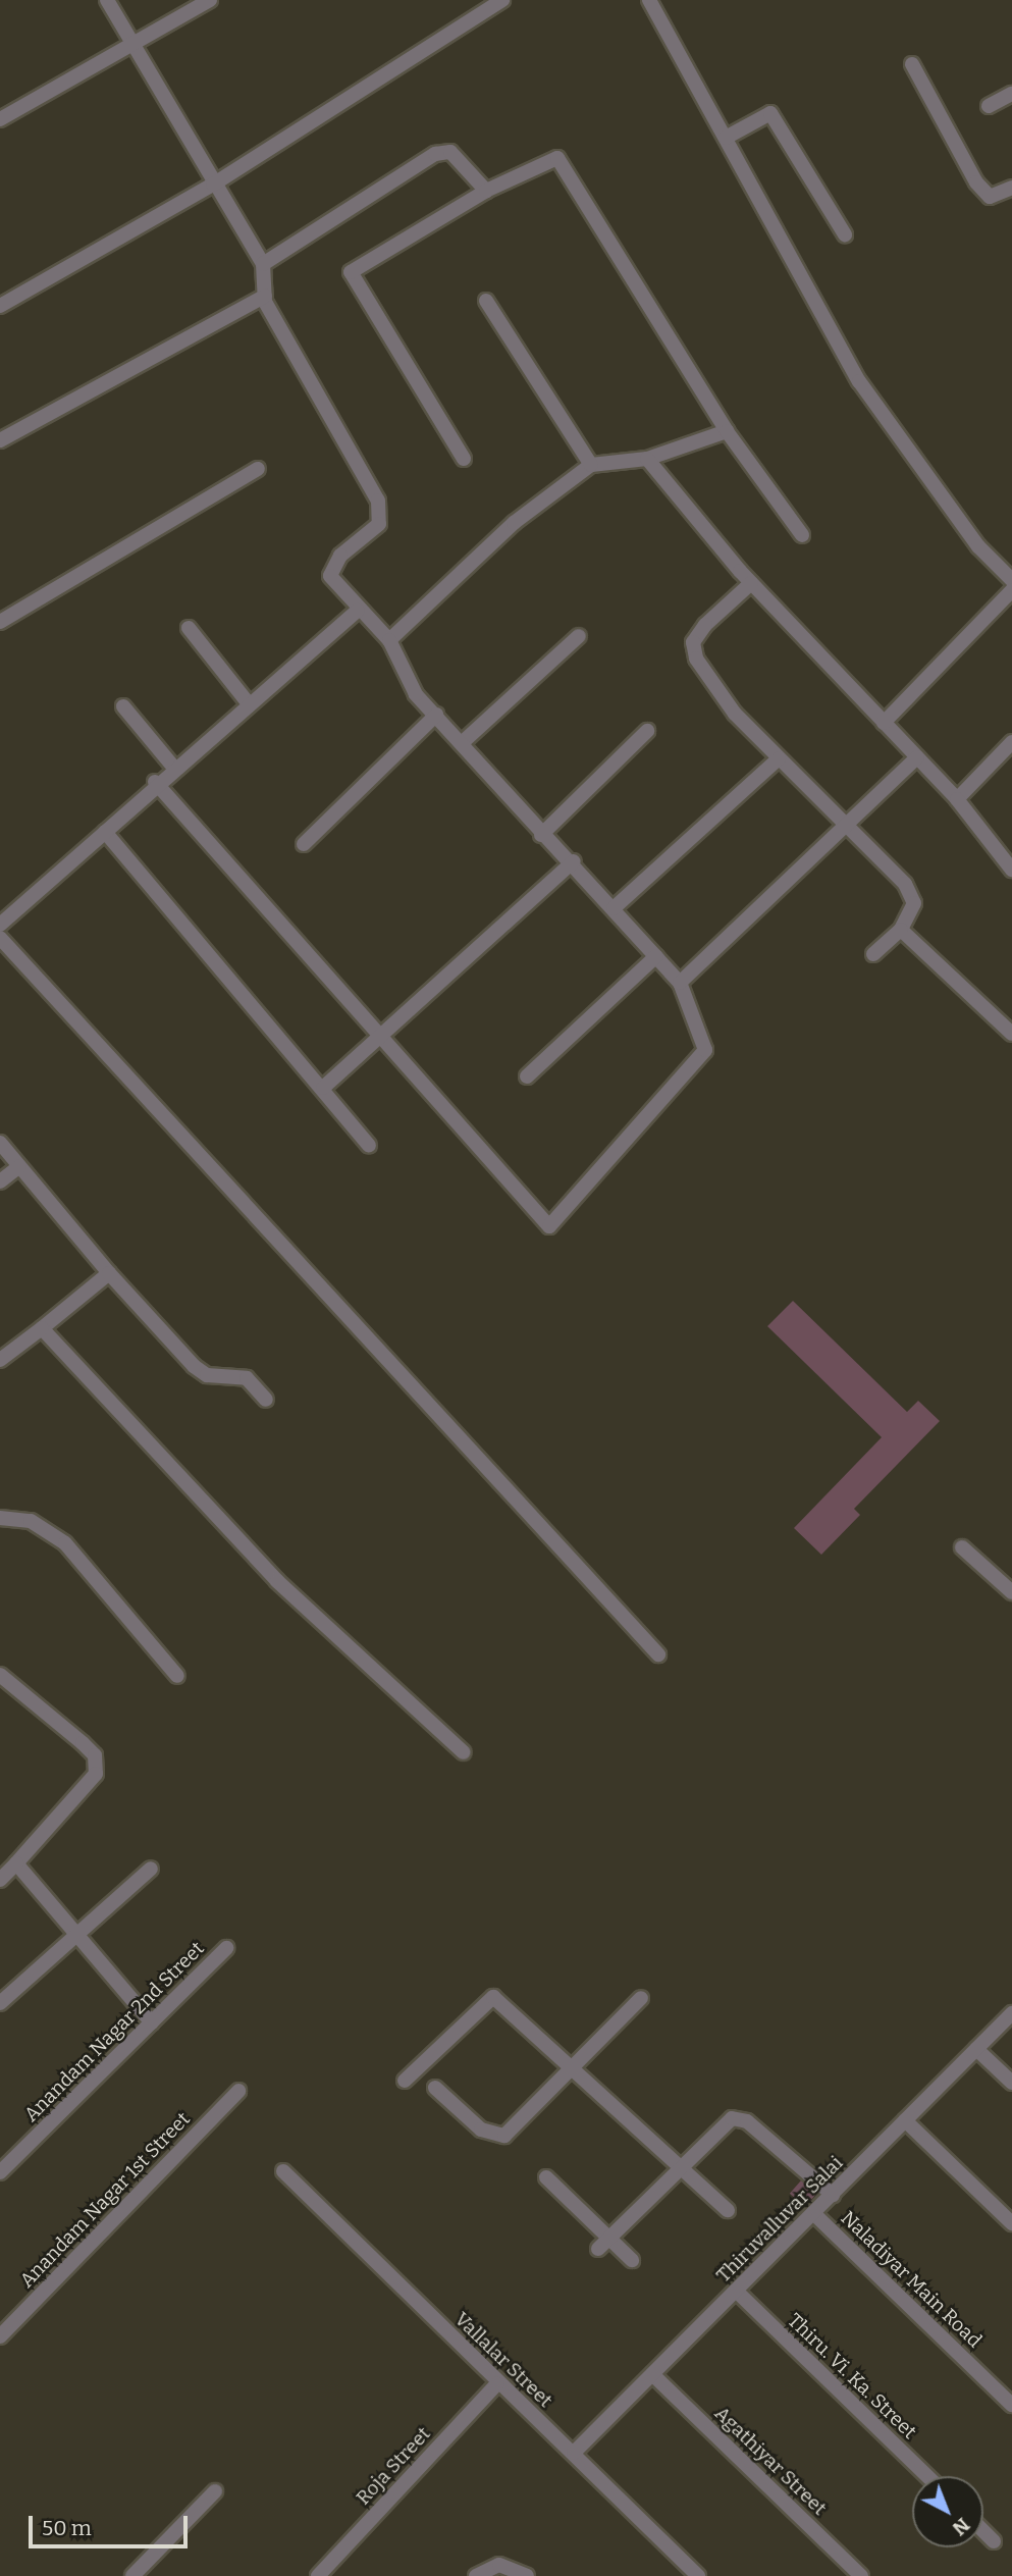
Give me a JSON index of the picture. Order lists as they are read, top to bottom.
{
  "streets": {
    "street": [
      "Anandam Nagar 2nd Street",
      "Anandam Nagar 1st Street",
      "Thiruvalluvar Salai",
      "Naladiyar Main Road",
      "Vallalar Street",
      "Thiru. Vi. Ka. Street",
      "Agathiyar Street",
      "Roja Street"
    ]
  },
  "crossings": [
    ["Thiruvalluvar Salai", "Naladiyar Main Road"],
    ["Thiruvalluvar Salai", "Vallalar Street"],
    ["Thiruvalluvar Salai", "Thiru. Vi. Ka. Street"],
    ["Thiruvalluvar Salai", "Agathiyar Street"],
    ["Vallalar Street", "Roja Street"]
  ],
  "scale_bar": "50 m",
  "north": "bottom right"
}
